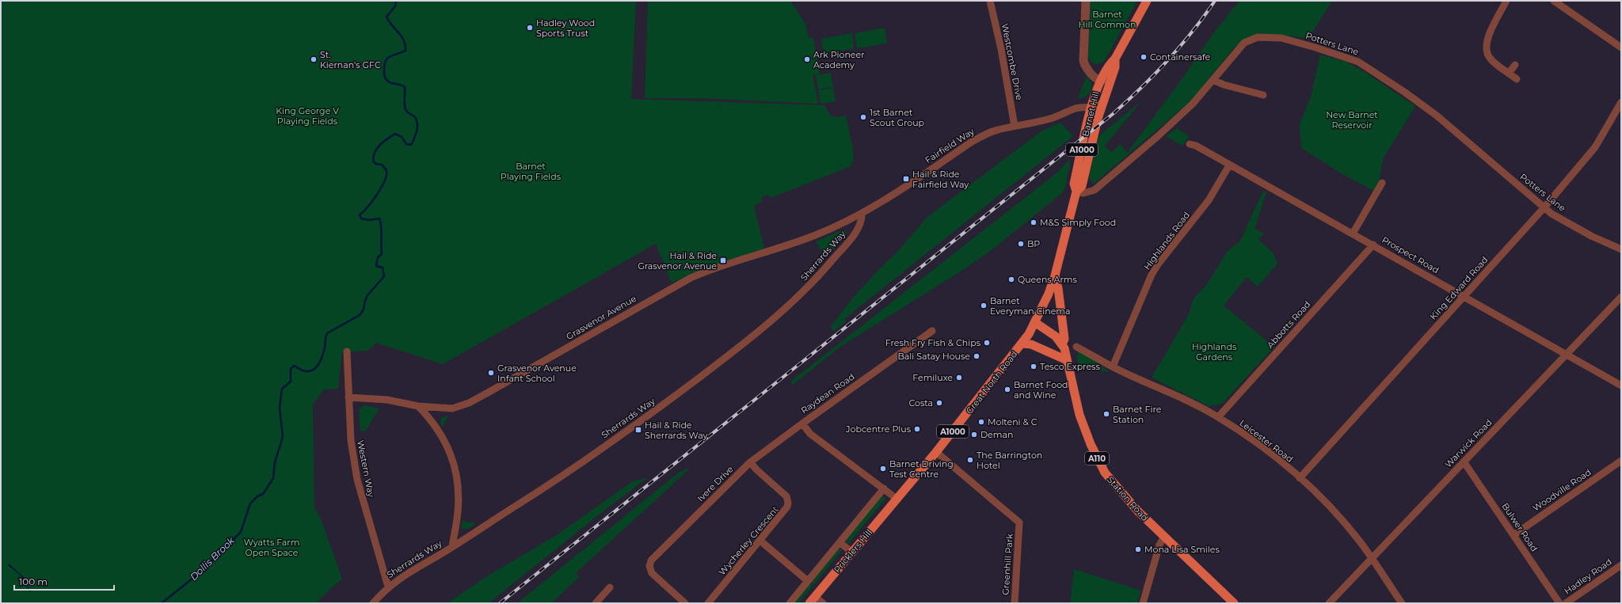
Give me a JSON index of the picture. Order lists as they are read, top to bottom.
{
  "streets": {
    "main road": [
      "Barnet Hill",
      "A1000",
      "Great North Road",
      "A110",
      "Station Road",
      "Pricklers Hill"
    ],
    "street": [
      "Potters Lane",
      "Westcombe Drive",
      "Fairfield Way",
      "Highlands Road",
      "Prospect Road",
      "Sherrards Way",
      "King Edward Road",
      "Grasvenor Avenue",
      "Abbotts Road",
      "Raydean Road",
      "Leicester Road",
      "Warwick Road",
      "Western Way",
      "Ivere Drive",
      "Woodville Road",
      "Bulwer Road",
      "Wycherley Crescent",
      "Greenhill Park",
      "Hadley Road"
    ]
  },
  "crossings": [
    ["Potters Lane", "Barnet Hill"],
    ["Potters Lane", "King Edward Road"],
    ["Westcombe Drive", "Fairfield Way"],
    ["Barnet Hill", "Fairfield Way"],
    ["Barnet Hill", "Great North Road"],
    ["Barnet Hill", "A110"],
    ["Barnet Hill", "Station Road"],
    ["Fairfield Way", "Sherrards Way"],
    ["Fairfield Way", "Grasvenor Avenue"],
    ["Highlands Road", "Prospect Road"],
    ["Highlands Road", "Leicester Road"],
    ["Prospect Road", "King Edward Road"],
    ["Prospect Road", "Abbotts Road"],
    ["Prospect Road", "Warwick Road"],
    ["Sherrards Way", "Grasvenor Avenue"],
    ["Sherrards Way", "Western Way"],
    ["King Edward Road", "Leicester Road"],
    ["Grasvenor Avenue", "Western Way"],
    ["Abbotts Road", "Leicester Road"],
    ["Great North Road", "Raydean Road"],
    ["Great North Road", "Station Road"],
    ["Great North Road", "Pricklers Hill"],
    ["Great North Road", "Greenhill Park"],
    ["Raydean Road", "Ivere Drive"],
    ["Raydean Road", "Pricklers Hill"],
    ["Leicester Road", "Warwick Road"],
    ["Warwick Road", "Bulwer Road"],
    ["A110", "Station Road"],
    ["Ivere Drive", "Wycherley Crescent"],
    ["Woodville Road", "Bulwer Road"]
  ],
  "water": ["Dollis Brook"],
  "parks": [
    "Barnet Hill Common",
    "King George V Playing Fields",
    "New Barnet Reservoir",
    "Barnet Playing Fields",
    "Highlands Gardens",
    "Wyatts Farm Open Space"
  ],
  "places": {
    "other": [
      "Hadley Wood Sports Trust",
      "Containersafe",
      "St. Kiernan's GFC",
      "Ark Pioneer Academy",
      "1st Barnet Scout Group",
      "M&S Simply Food",
      "BP",
      "Queens Arms",
      "Barnet Everyman Cinema",
      "Fresh Fry Fish & Chips",
      "Bali Satay House",
      "Tesco Express",
      "Grasvenor Avenue Infant School",
      "Femiluxe",
      "Barnet Food and Wine",
      "Costa",
      "Barnet Fire Station",
      "Molteni & C",
      "Jobcentre Plus",
      "Deman",
      "The Barrington Hotel",
      "Barnet Driving Test Centre",
      "Mona Lisa Smiles"
    ],
    "transit": ["Hail & Ride Fairfield Way", "Hail & Ride Grasvenor Avenue", "Hail & Ride Sherrards Way"]
  },
  "scale_bar": "100 m"
}
